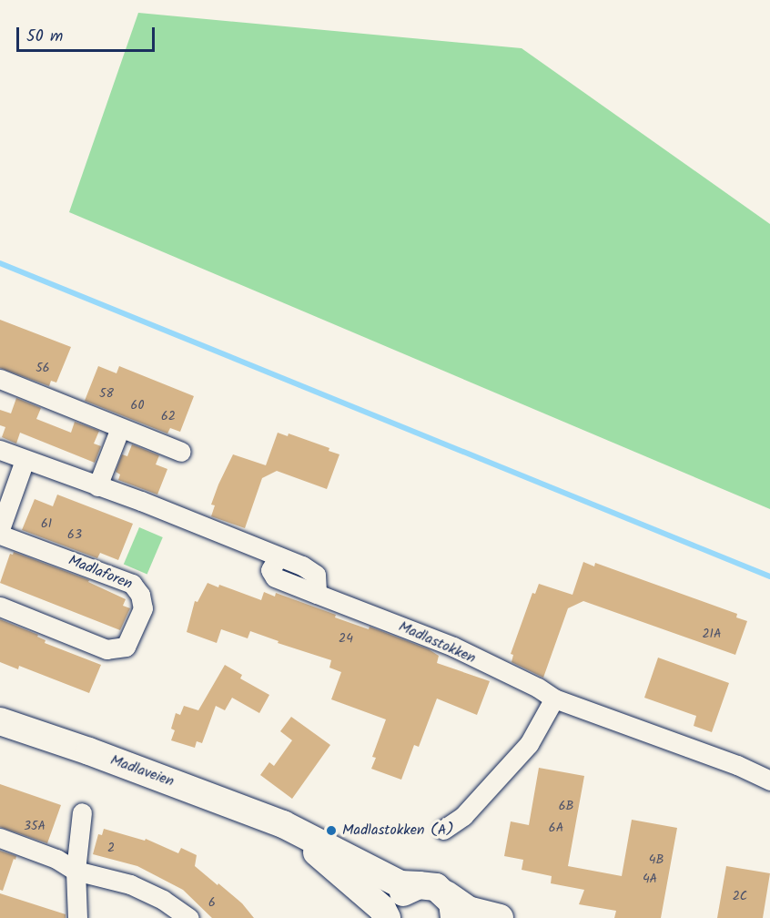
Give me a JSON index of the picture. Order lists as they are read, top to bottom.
{
  "streets": {
    "main road": ["Madlaveien"],
    "street": ["Madlaforen", "Madlastokken"]
  },
  "places": ["Madlastokken (A)"],
  "house_numbers": [
    "56",
    "58",
    "60",
    "62",
    "61",
    "63",
    "21A",
    "24",
    "6B",
    "35A",
    "6A",
    "2",
    "4B",
    "4A",
    "2C",
    "6"
  ],
  "scale_bar": "50 m"
}
